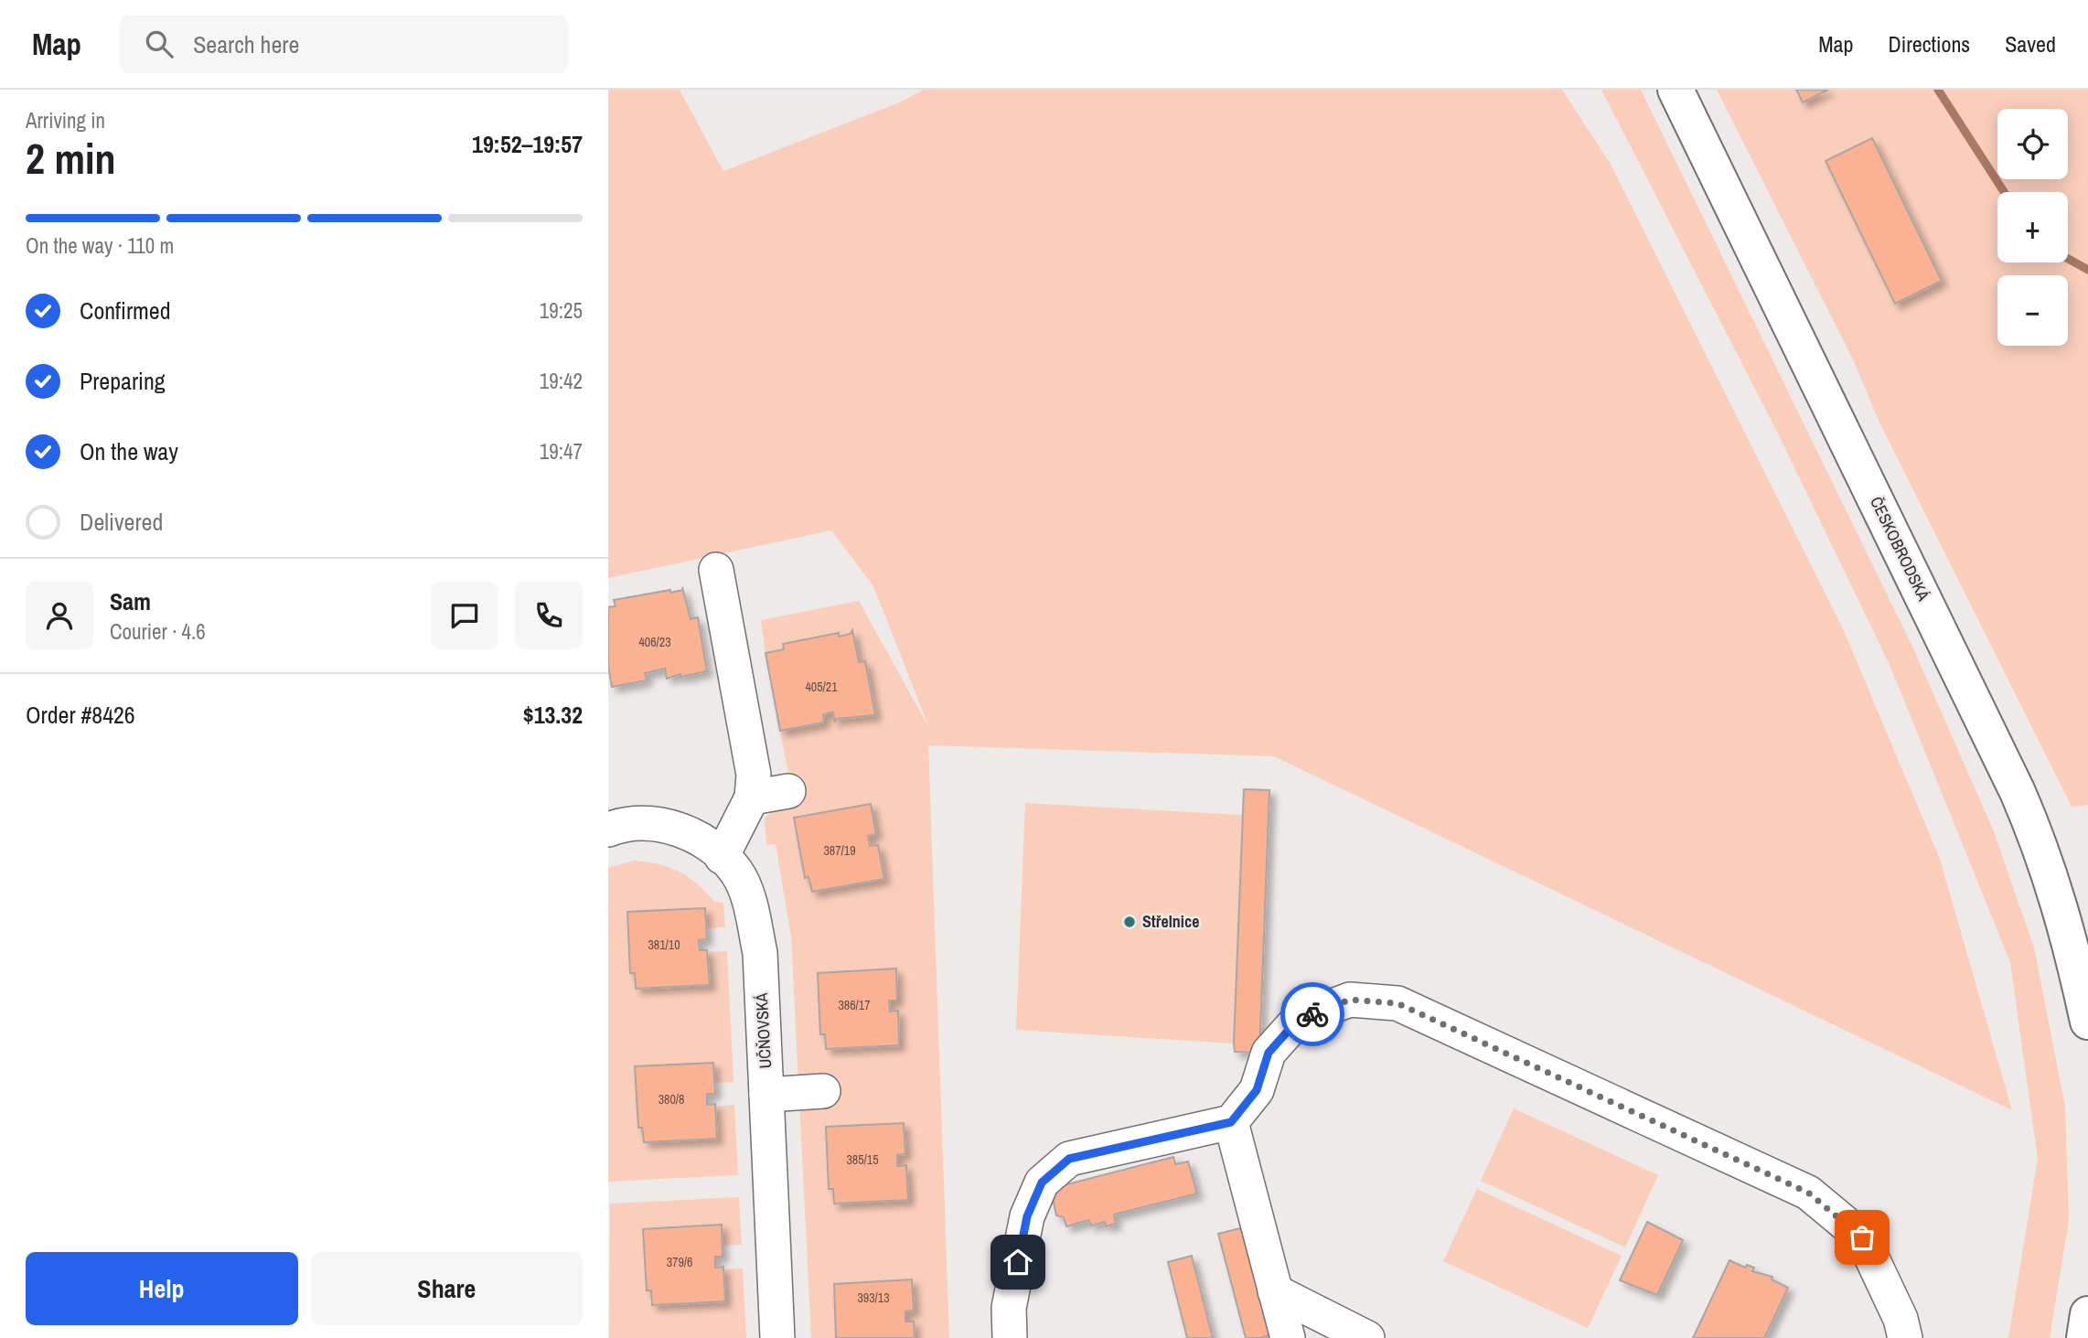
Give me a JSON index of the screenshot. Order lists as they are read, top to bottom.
{
  "streets": {
    "main road": ["ČESKOBRODSKÁ"],
    "street": ["UČŇOVSKÁ"]
  },
  "places": ["Střelnice"],
  "house_numbers": [
    "406/23",
    "405/21",
    "387/19",
    "381/10",
    "386/17",
    "380/8",
    "385/15",
    "379/6",
    "393/13"
  ],
  "page": {
    "header": "Map",
    "search": "Search here",
    "nav": ["Map", "Directions", "Saved"],
    "heading": ["2 min", "Arriving in", "19:52–19:57"],
    "panel": [
      "Sam",
      "Courier · 4.6",
      "Order #8426",
      "$13.32"
    ],
    "map_buttons": ["+", "−"],
    "bar": "On the way · 110 m",
    "list": [
      ["Confirmed", "19:25"],
      ["Preparing", "19:42"],
      ["On the way", "19:47"],
      "Delivered"
    ],
    "buttons": ["Help", "Share"]
  }
}
